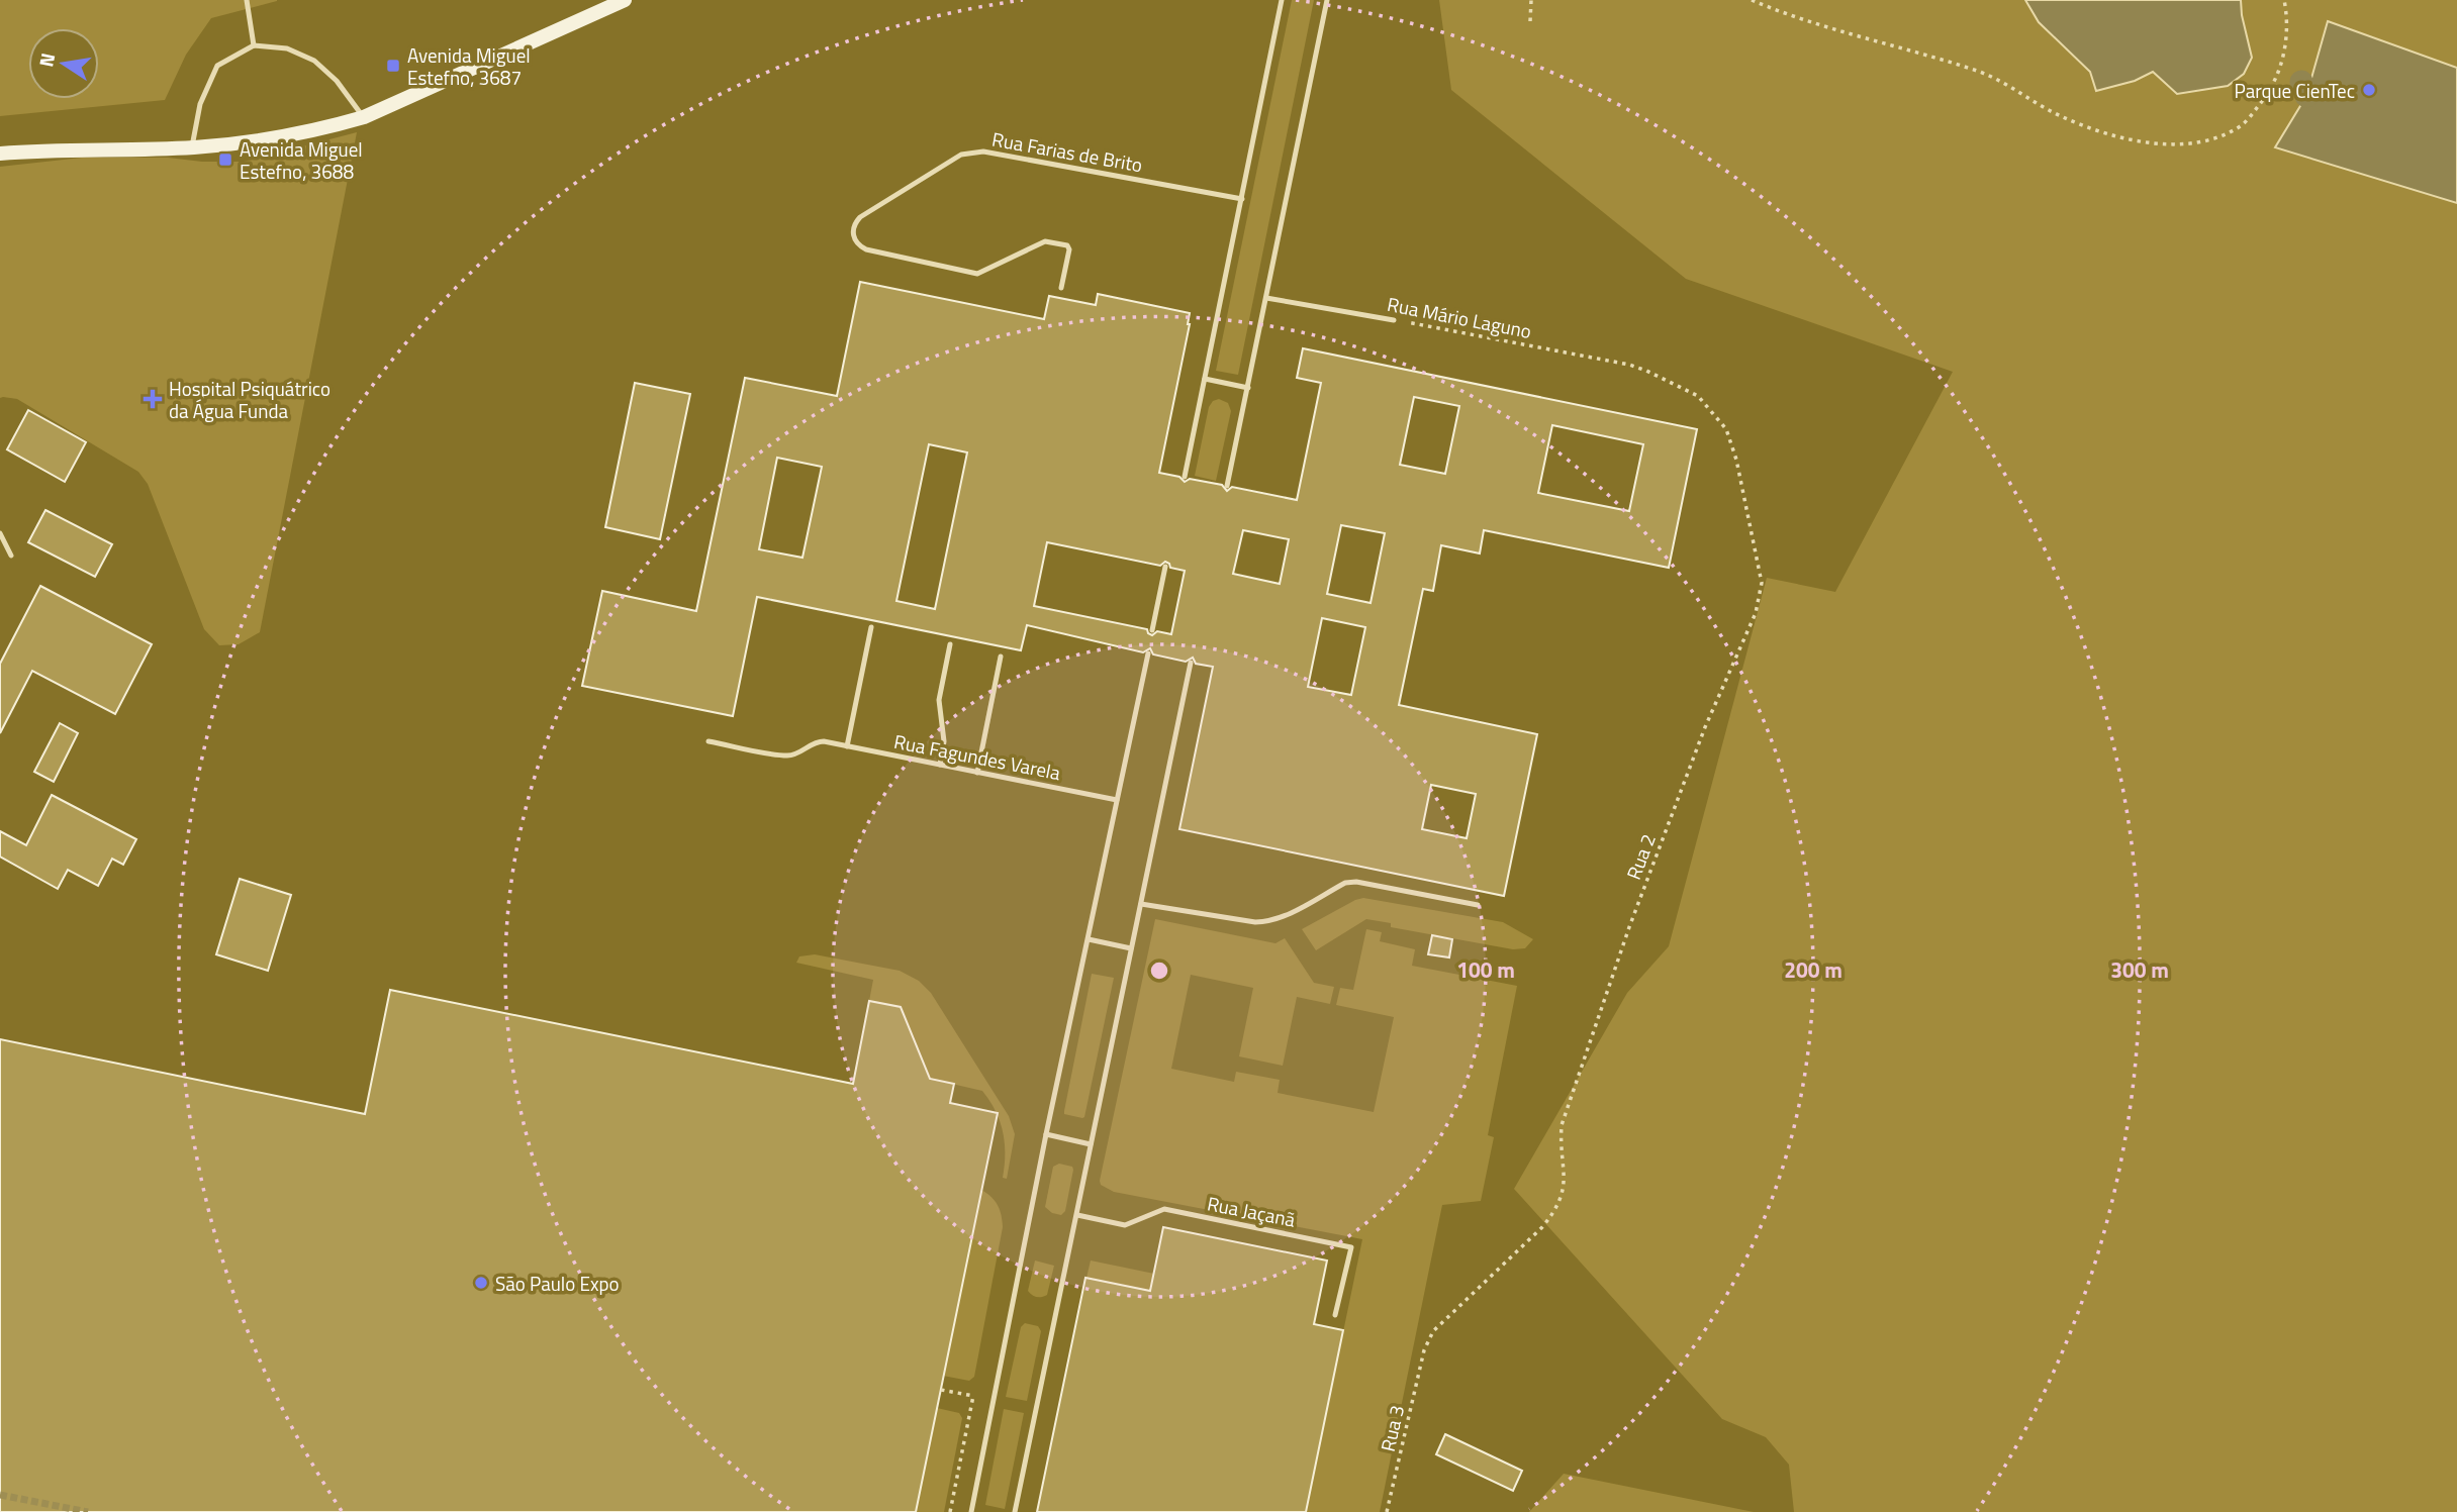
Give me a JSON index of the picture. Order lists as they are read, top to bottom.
{
  "streets": {
    "lane": [
      "Rua Farias de Brito",
      "Rua Mário Laguno",
      "Rua Fagundes Varela",
      "Rua Jaçanã"
    ],
    "path": ["Rua 2", "Rua 3"]
  },
  "crossings": [
    ["Rua Mário Laguno", "Rua 2"],
    ["Rua 2", "Rua 3"]
  ],
  "places": {
    "transit": ["Avenida Miguel Estefno, 3687", "Avenida Miguel Estefno, 3688"],
    "other": ["Parque CienTec", "São Paulo Expo"],
    "health": ["Hospital Psiquátrico da Água Funda"]
  },
  "north": "left",
  "rings": ["100 m", "200 m", "300 m"]
}
